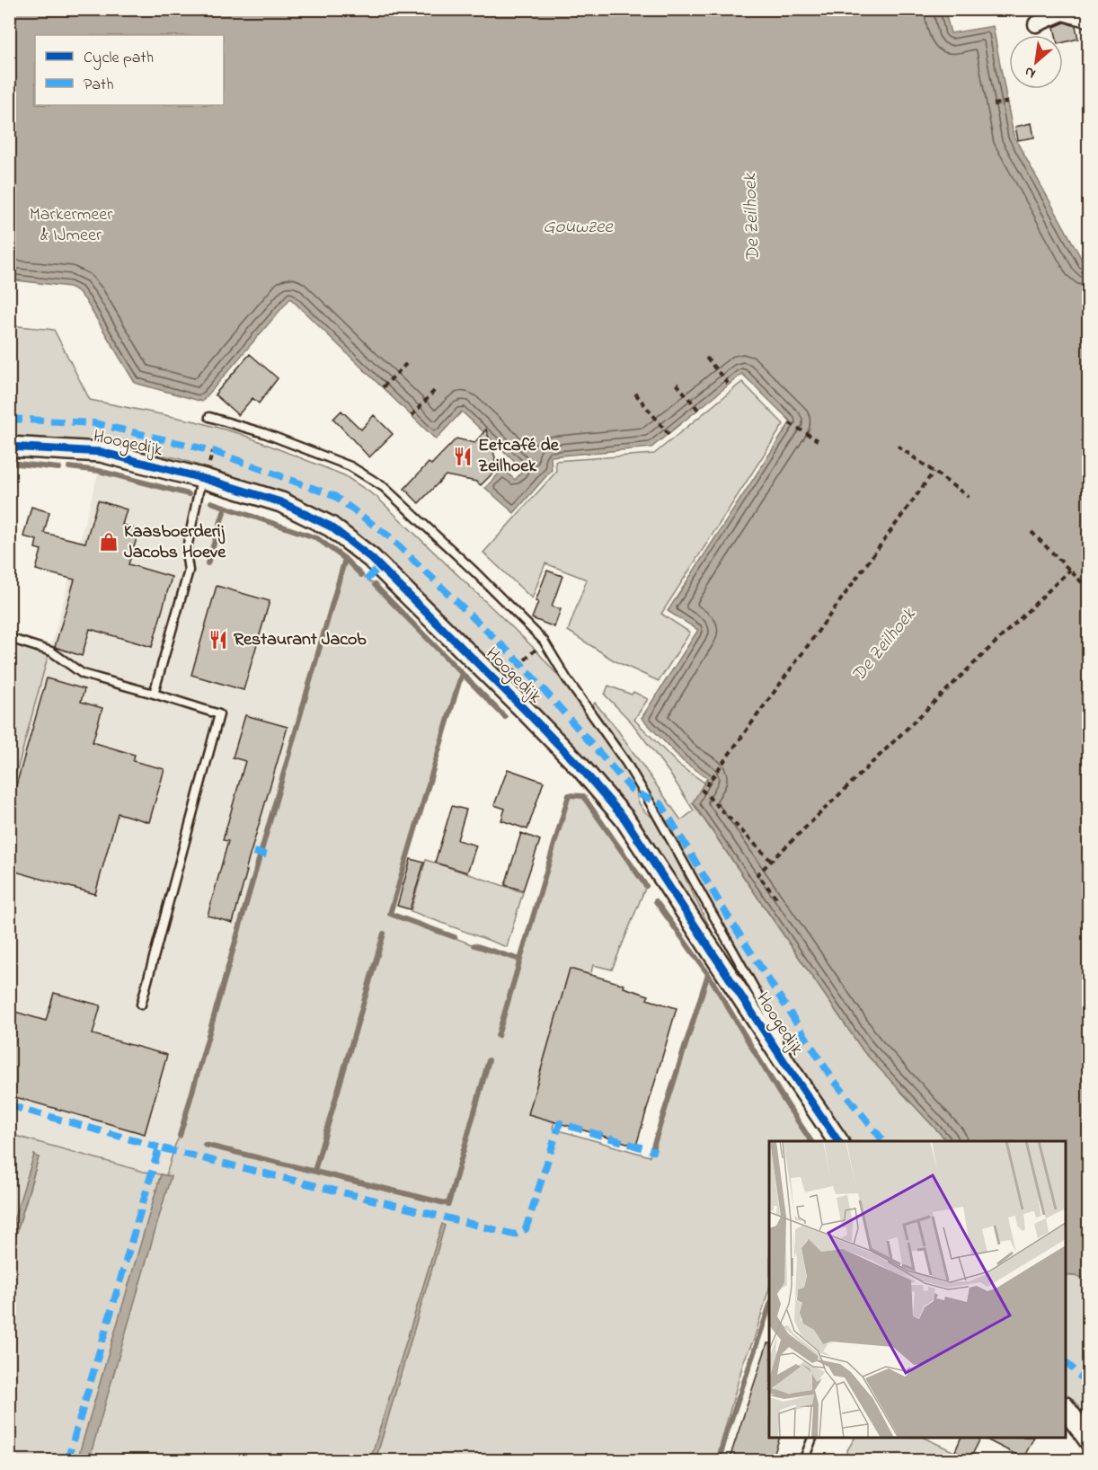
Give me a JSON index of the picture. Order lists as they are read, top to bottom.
{
  "streets": {
    "street": ["Hoogedijk"]
  },
  "water": ["De Zeilhoek", "Gouwzee"],
  "parks": ["Markermeer & IJmeer"],
  "places": {
    "restaurant": ["Eetcafé de Zeilhoek", "Restaurant Jacob"],
    "shop": ["Kaasboerderij Jacobs Hoeve"]
  },
  "legend": ["Cycle path", "Path"],
  "north": "bottom left"
}
